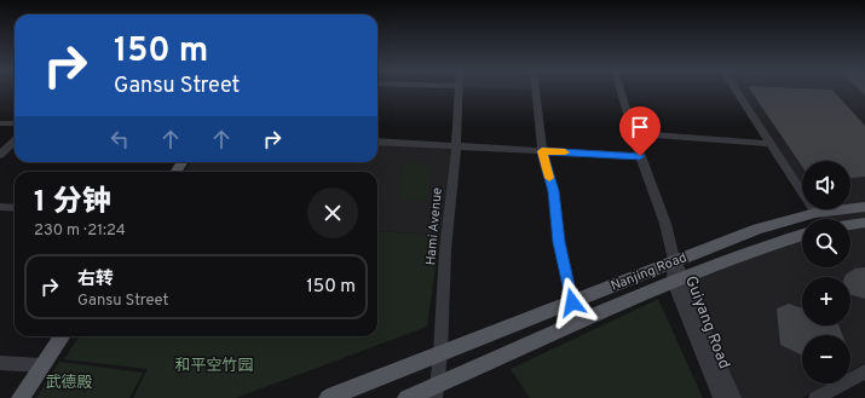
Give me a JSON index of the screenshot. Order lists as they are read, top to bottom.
{
  "streets": {
    "main road": ["Nanjing Road"],
    "street": ["Hami Avenue", "Guiyang Road"]
  },
  "crossings": [
    ["Hami Avenue", "Nanjing Road"],
    ["Nanjing Road", "Guiyang Road"]
  ],
  "parks": ["和平空竹园", "武德殿"],
  "page": {
    "turn": ["150 m", "Gansu Street"],
    "map_buttons": ["+", "−"],
    "heading": ["1 分钟", "230 m · 21:24"],
    "list": [
      {
        "name": "右转",
        "note": "Gansu Street",
        "value": "150 m"
      }
    ]
  }
}
